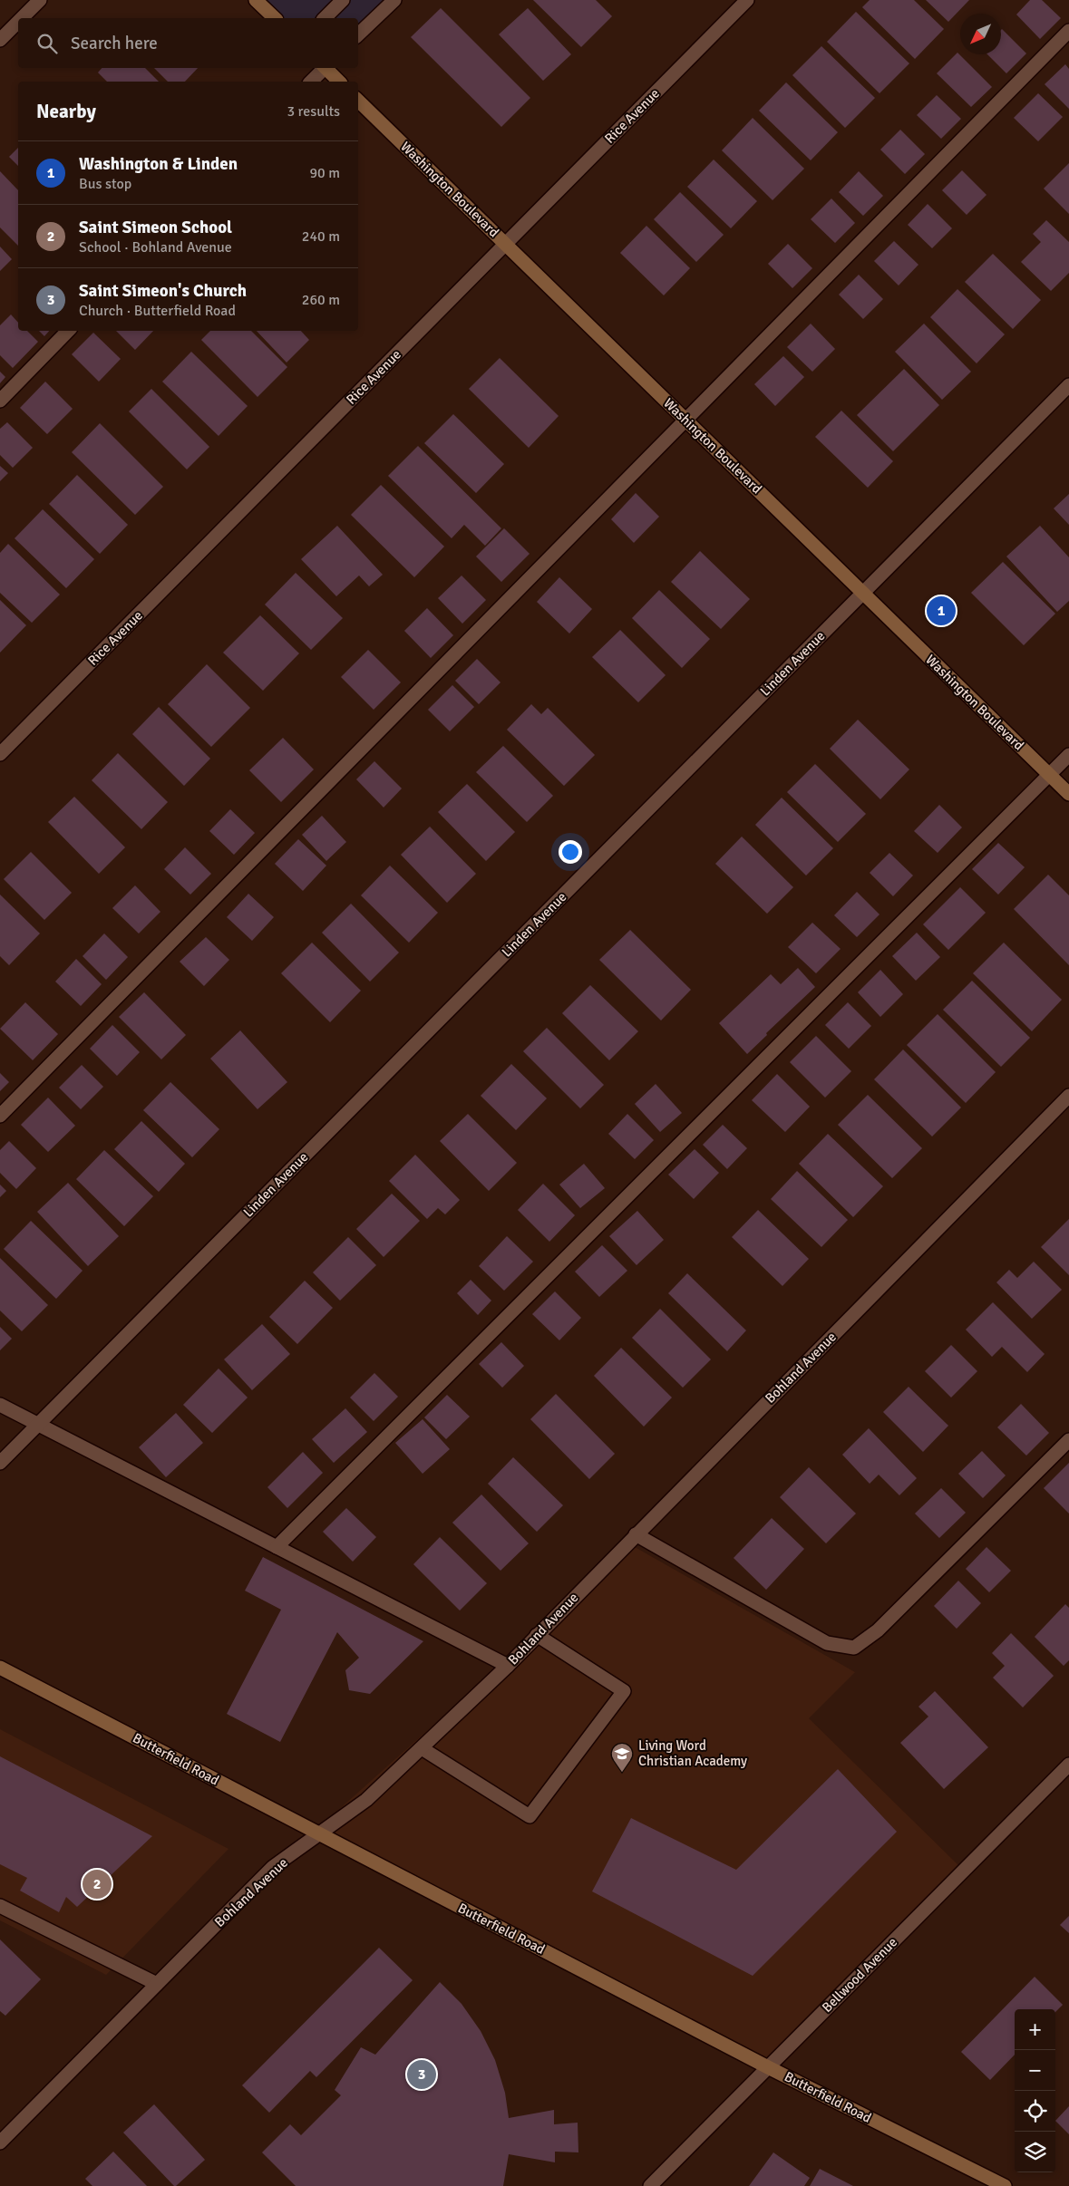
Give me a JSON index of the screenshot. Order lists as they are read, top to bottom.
{
  "streets": {
    "main road": ["Washington Boulevard", "Butterfield Road"],
    "street": [
      "Rice Avenue",
      "Linden Avenue",
      "Bohland Avenue",
      "Bellwood Avenue"
    ]
  },
  "crossings": [
    ["Rice Avenue", "Washington Boulevard"],
    ["Washington Boulevard", "Linden Avenue"],
    ["Bohland Avenue", "Butterfield Road"],
    ["Butterfield Road", "Bellwood Avenue"]
  ],
  "places": {
    "school or university": ["Living Word Christian Academy"]
  },
  "north": "bottom left",
  "page": {
    "search": "Search here",
    "heading": ["Nearby", "3 results"],
    "list": [
      {
        "mark": "1",
        "name": "Washington & Linden",
        "note": "Bus stop",
        "value": "90 m"
      },
      {
        "mark": "2",
        "name": "Saint Simeon School",
        "note": "School · Bohland Avenue",
        "value": "240 m"
      },
      {
        "mark": "3",
        "name": "Saint Simeon's Church",
        "note": "Church · Butterfield Road",
        "value": "260 m"
      }
    ],
    "pins": ["1", "2", "3"],
    "map_buttons": ["+", "−"]
  }
}
